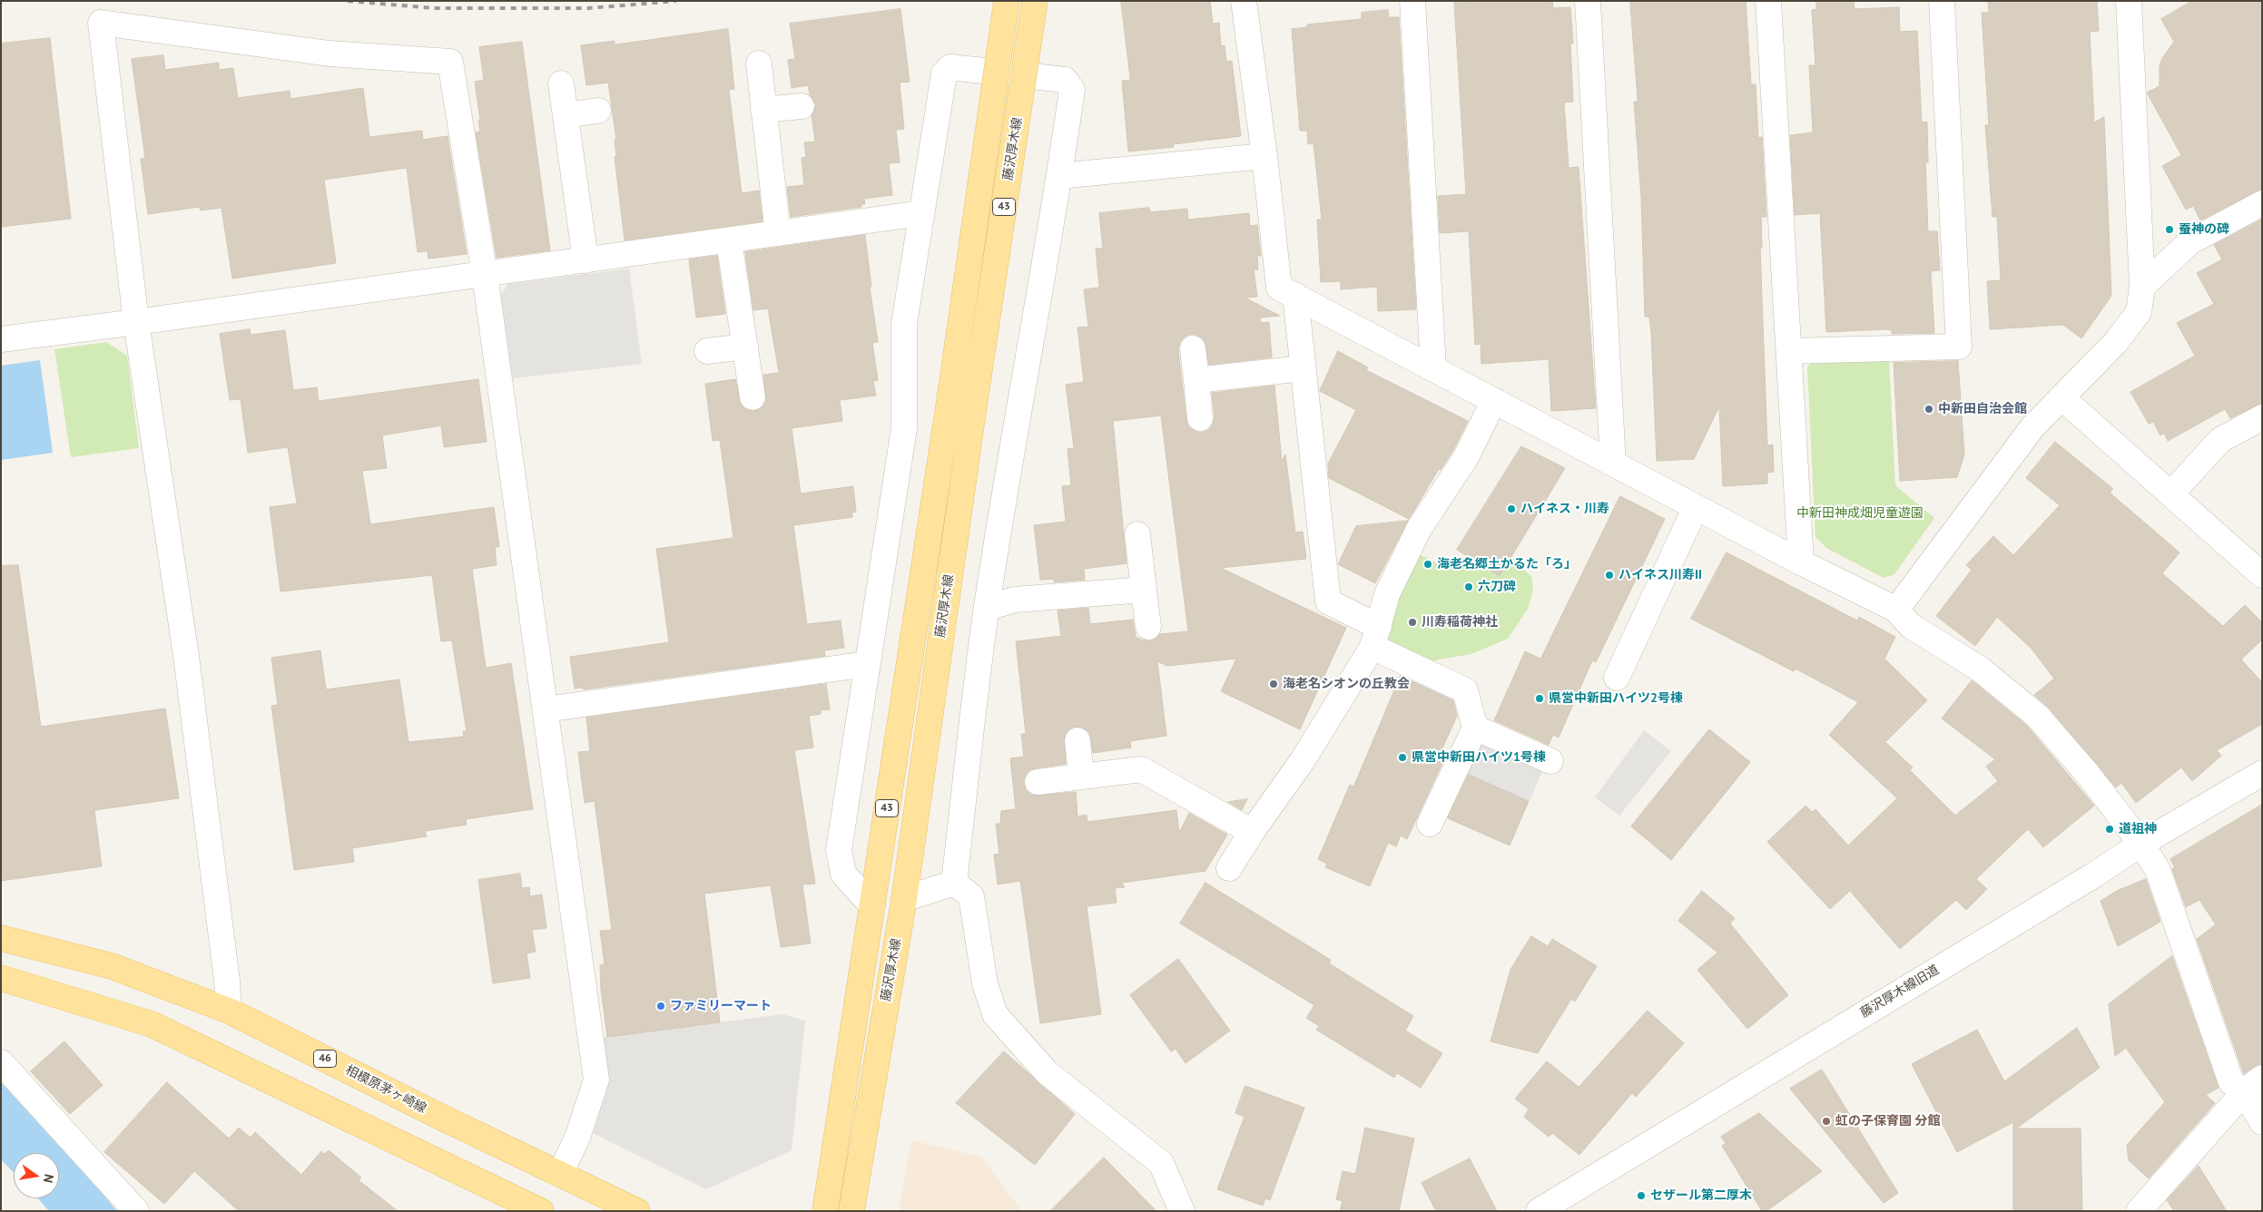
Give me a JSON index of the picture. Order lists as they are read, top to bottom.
{
  "streets": {
    "main road": [
      "藤沢厚木線",
      "43",
      "46",
      "相模原茅ヶ崎線"
    ],
    "street": ["藤沢厚木線旧道"]
  },
  "parks": ["中新田神成畑児童遊園"],
  "places": [
    "蚕神の碑",
    "中新田自治会館",
    "ハイネス・川寿",
    "海老名郷土かるた「ろ」",
    "ハイネス川寿II",
    "六刀碑",
    "川寿稲荷神社",
    "海老名シオンの丘教会",
    "県営中新田ハイツ2号棟",
    "県営中新田ハイツ1号棟",
    "道祖神",
    "ファミリーマート",
    "虹の子保育園 分館",
    "セザール第二厚木"
  ],
  "north": "right"
}
